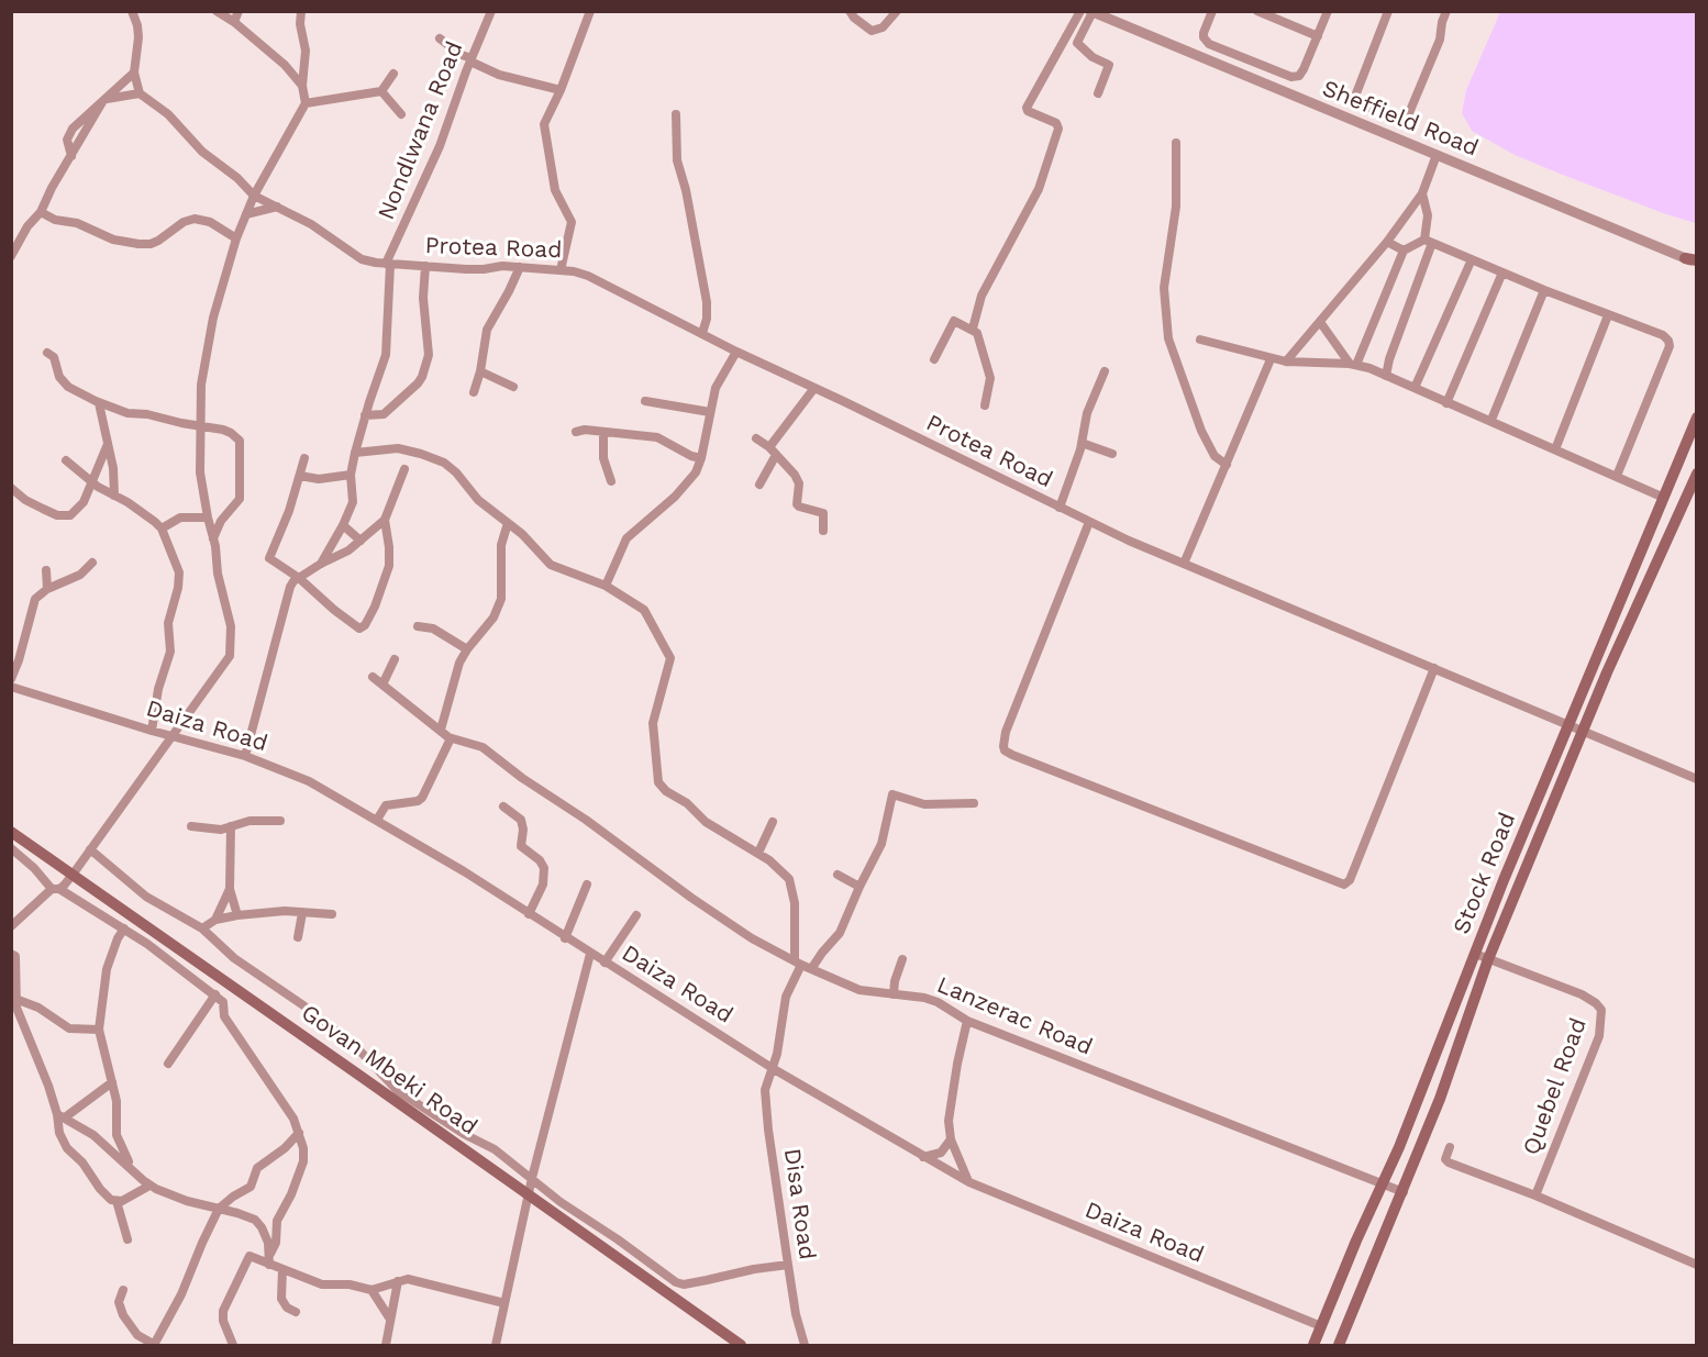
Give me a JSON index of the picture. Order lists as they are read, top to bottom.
{
  "streets": {
    "main road": ["Stock Road", "Govan Mbeki Road"],
    "street": [
      "Sheffield Road",
      "Nondlwana Road",
      "Protea Road",
      "Daiza Road",
      "Lanzerac Road",
      "Quebel Road",
      "Disa Road"
    ]
  },
  "crossings": [
    ["Nondlwana Road", "Protea Road"],
    ["Protea Road", "Stock Road"],
    ["Daiza Road", "Stock Road"],
    ["Daiza Road", "Disa Road"],
    ["Stock Road", "Lanzerac Road"],
    ["Stock Road", "Quebel Road"],
    ["Lanzerac Road", "Disa Road"]
  ]
}
